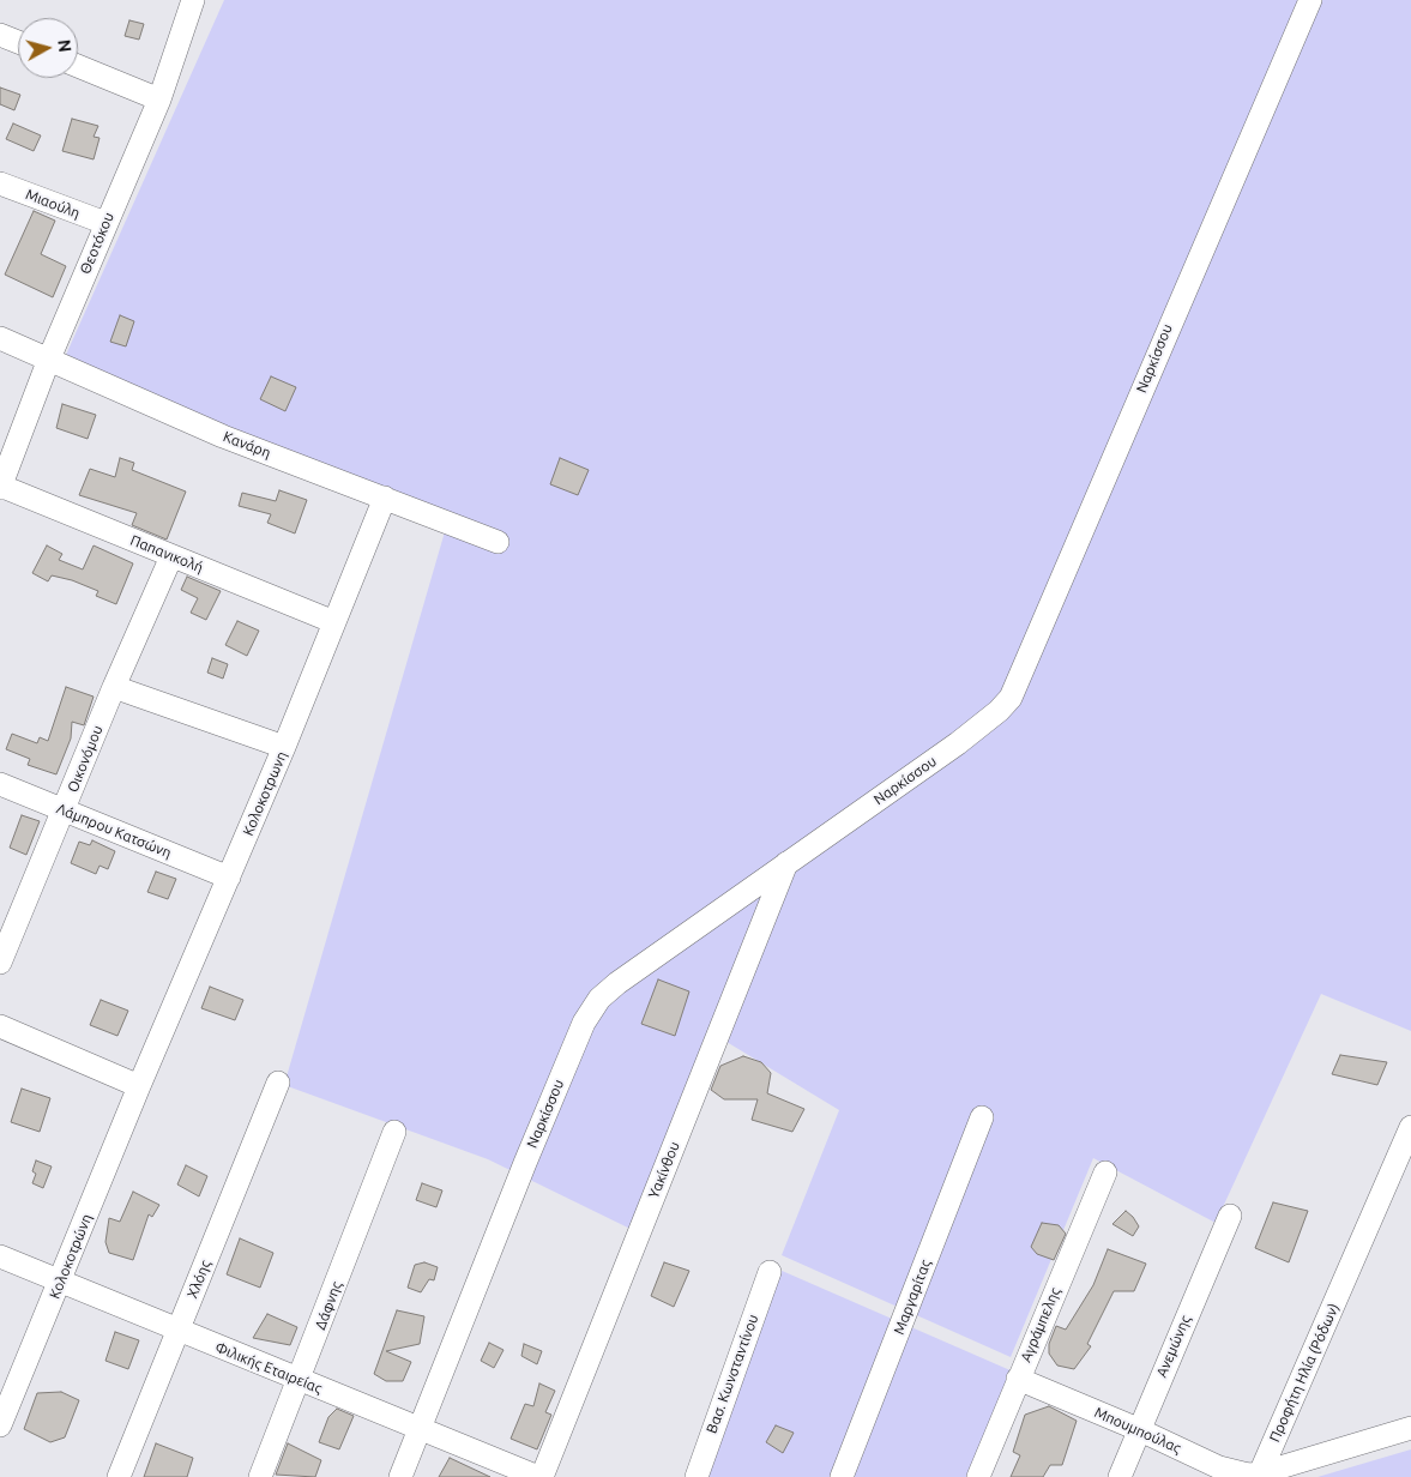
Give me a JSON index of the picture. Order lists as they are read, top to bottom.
{
  "streets": {
    "street": [
      "Μιαούλη",
      "Θεοτόκου",
      "Ναρκίσσου",
      "Κανάρη",
      "Παπανικολή",
      "Οικονόμου",
      "Κολοκοτρωνη",
      "Λάμπρου Κατσώνη",
      "Υακίνθου",
      "Κολοκοτρώνη",
      "Χλόης",
      "Μαργαρίτας",
      "Δάφνης",
      "Αγράμπελης",
      "Ανεμώνης",
      "Φιλικής Εταιρείας",
      "Προφήτη Ηλία (Ρόδων)",
      "Βασ. Κωνσταντίνου",
      "Μπουμπούλας"
    ]
  },
  "crossings": [
    ["Μιαούλη", "Θεοτόκου"],
    ["Θεοτόκου", "Κανάρη"],
    ["Θεοτόκου", "Παπανικολή"],
    ["Ναρκίσσου", "Υακίνθου"],
    ["Ναρκίσσου", "Φιλικής Εταιρείας"],
    ["Κανάρη", "Κολοκοτρωνη"],
    ["Παπανικολή", "Οικονόμου"],
    ["Παπανικολή", "Κολοκοτρωνη"],
    ["Οικονόμου", "Λάμπρου Κατσώνη"],
    ["Κολοκοτρωνη", "Λάμπρου Κατσώνη"],
    ["Κολοκοτρωνη", "Κολοκοτρώνη"],
    ["Υακίνθου", "Φιλικής Εταιρείας"],
    ["Κολοκοτρώνη", "Φιλικής Εταιρείας"],
    ["Χλόης", "Φιλικής Εταιρείας"],
    ["Δάφνης", "Φιλικής Εταιρείας"],
    ["Αγράμπελης", "Μπουμπούλας"],
    ["Ανεμώνης", "Μπουμπούλας"],
    ["Προφήτη Ηλία (Ρόδων)", "Μπουμπούλας"]
  ],
  "north": "right"
}
